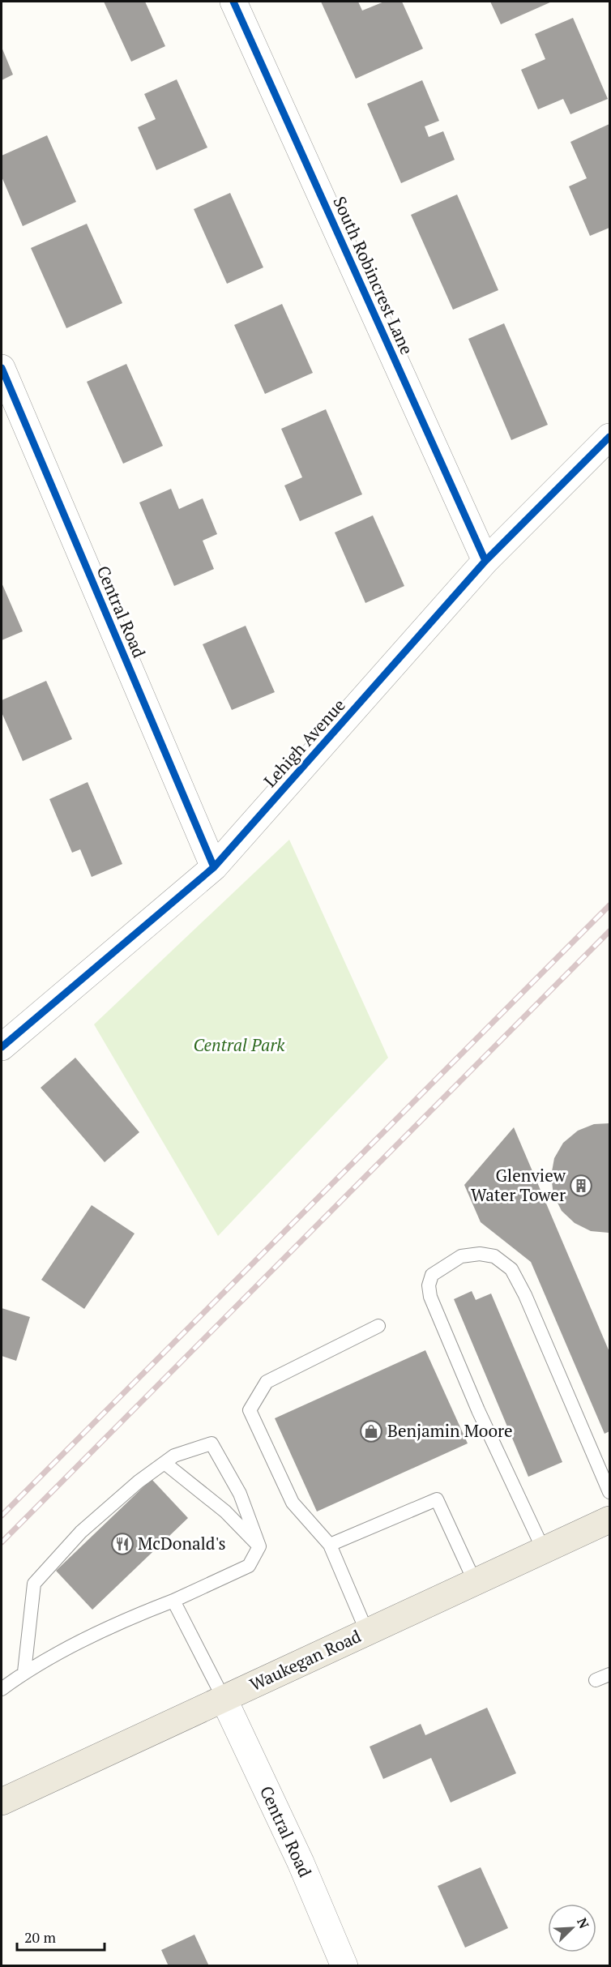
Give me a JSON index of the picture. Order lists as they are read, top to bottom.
{
  "streets": {
    "main road": ["Waukegan Road"],
    "street": ["South Robincrest Lane", "Central Road", "Lehigh Avenue"]
  },
  "crossings": [
    ["South Robincrest Lane", "Lehigh Avenue"],
    ["Central Road", "Lehigh Avenue"],
    ["Central Road", "Waukegan Road"]
  ],
  "parks": ["Central Park"],
  "places": {
    "building": ["Glenview Water Tower"],
    "shop": ["Benjamin Moore"],
    "restaurant": ["McDonald's"]
  },
  "scale_bar": "20 m",
  "north": "top right"
}
